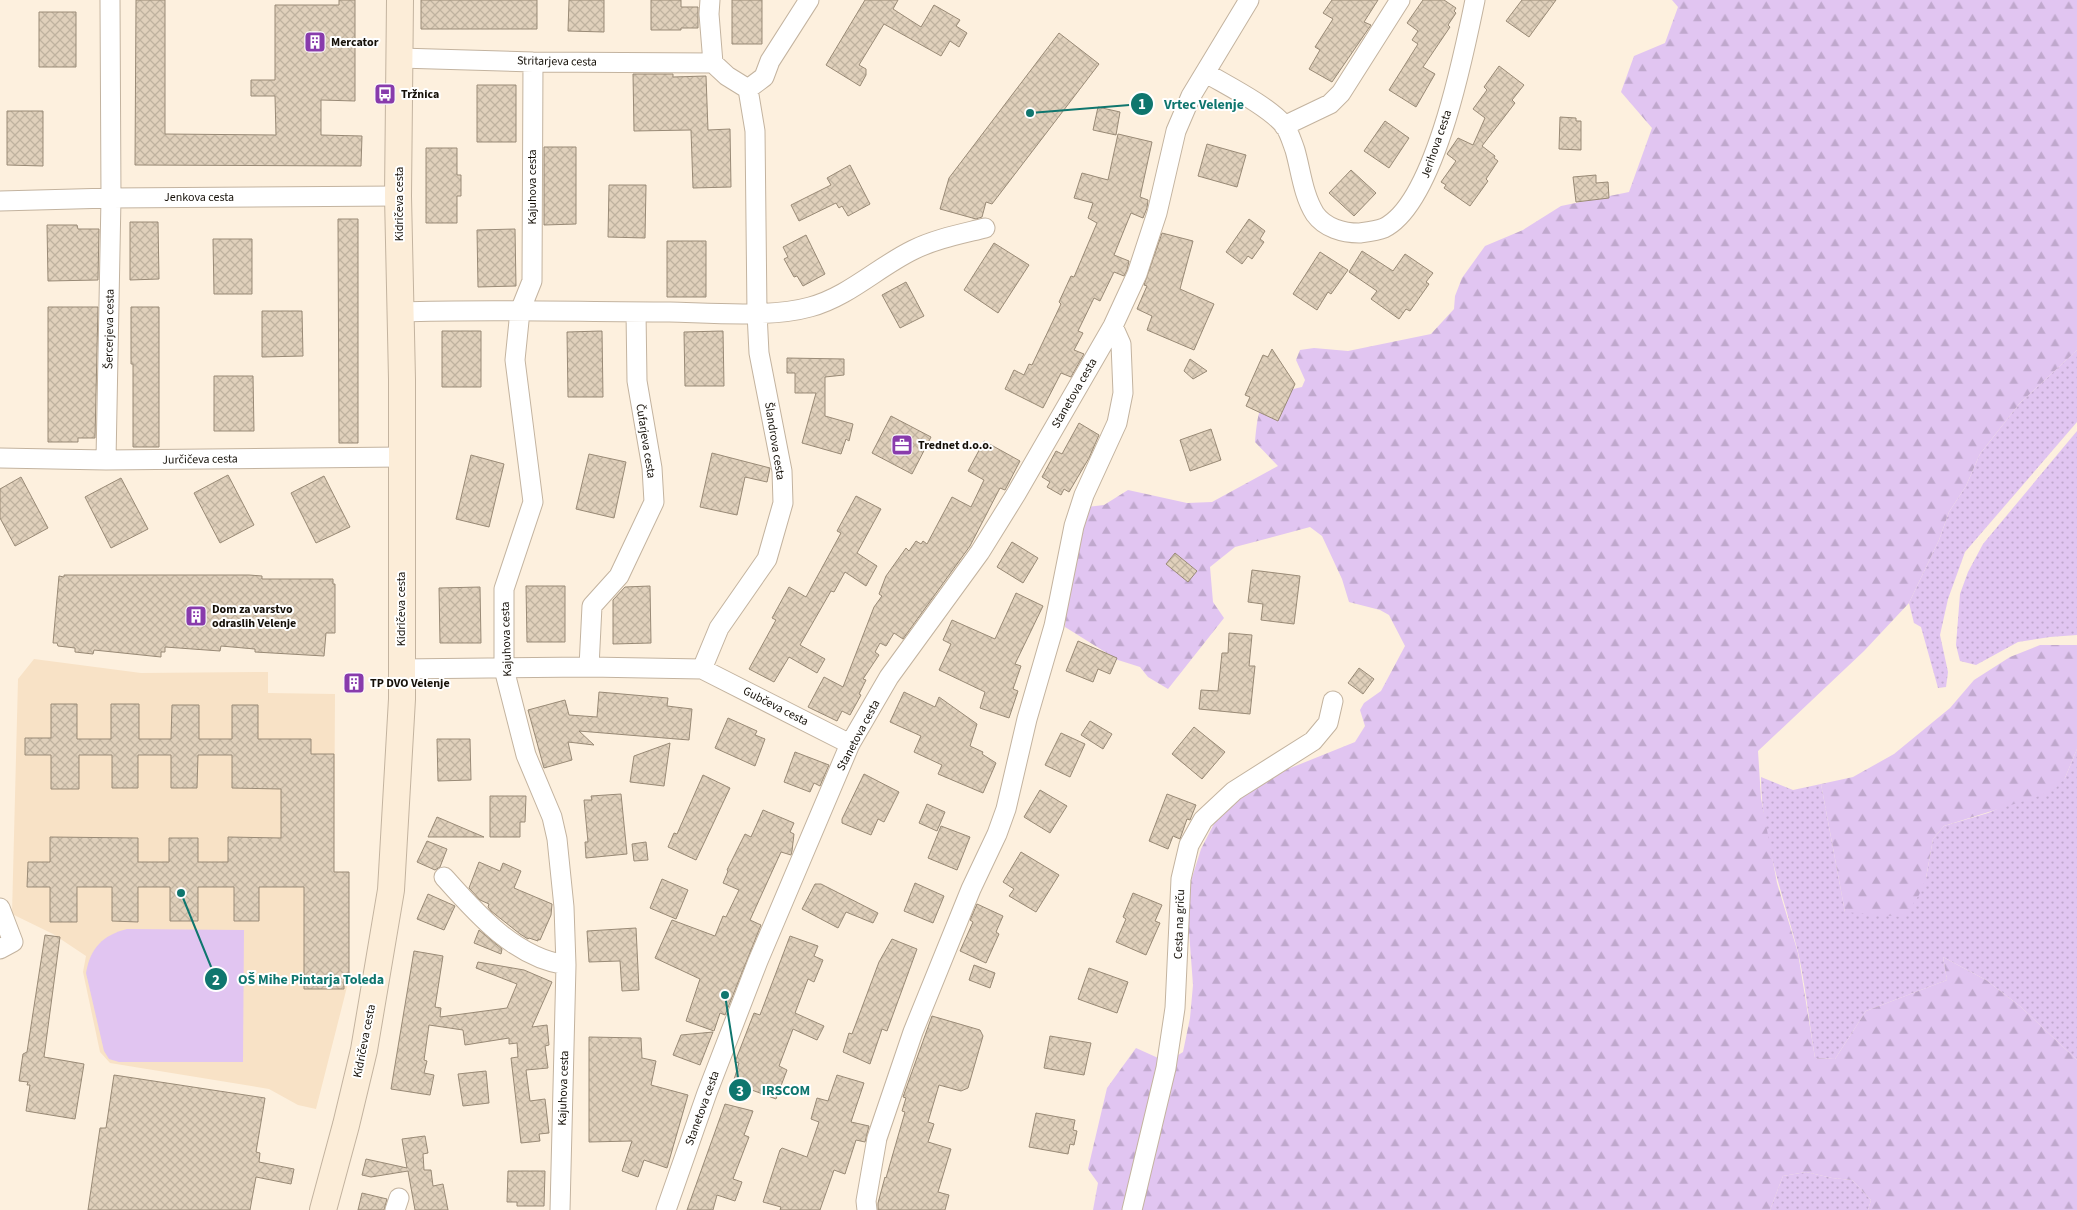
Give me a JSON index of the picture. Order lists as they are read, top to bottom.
{
  "streets": {
    "main road": ["Kidričeva cesta"],
    "street": [
      "Stritarjeva cesta",
      "Jerihova cesta",
      "Kajuhova cesta",
      "Jenkova cesta",
      "Šercerjeva cesta",
      "Stanetova cesta",
      "Čufarjeva cesta",
      "Šlandrova cesta",
      "Jurčičeva cesta",
      "Gubčeva cesta",
      "Cesta na griču"
    ]
  },
  "crossings": [
    ["Stritarjeva cesta", "Kajuhova cesta"],
    ["Stritarjeva cesta", "Kidričeva cesta"],
    ["Jerihova cesta", "Stanetova cesta"],
    ["Jenkova cesta", "Kidričeva cesta"],
    ["Jenkova cesta", "Šercerjeva cesta"],
    ["Kidričeva cesta", "Jurčičeva cesta"],
    ["Šercerjeva cesta", "Jurčičeva cesta"],
    ["Stanetova cesta", "Gubčeva cesta"],
    ["Šlandrova cesta", "Gubčeva cesta"]
  ],
  "places": {
    "building": ["Mercator", "Dom za varstvo odraslih Velenje", "TP DVO Velenje"],
    "bus stop": ["Tržnica"],
    "other": ["Vrtec Velenje", "OŠ Mihe Pintarja Toleda", "IRSCOM"],
    "office": ["Trednet d.o.o."]
  }
}
